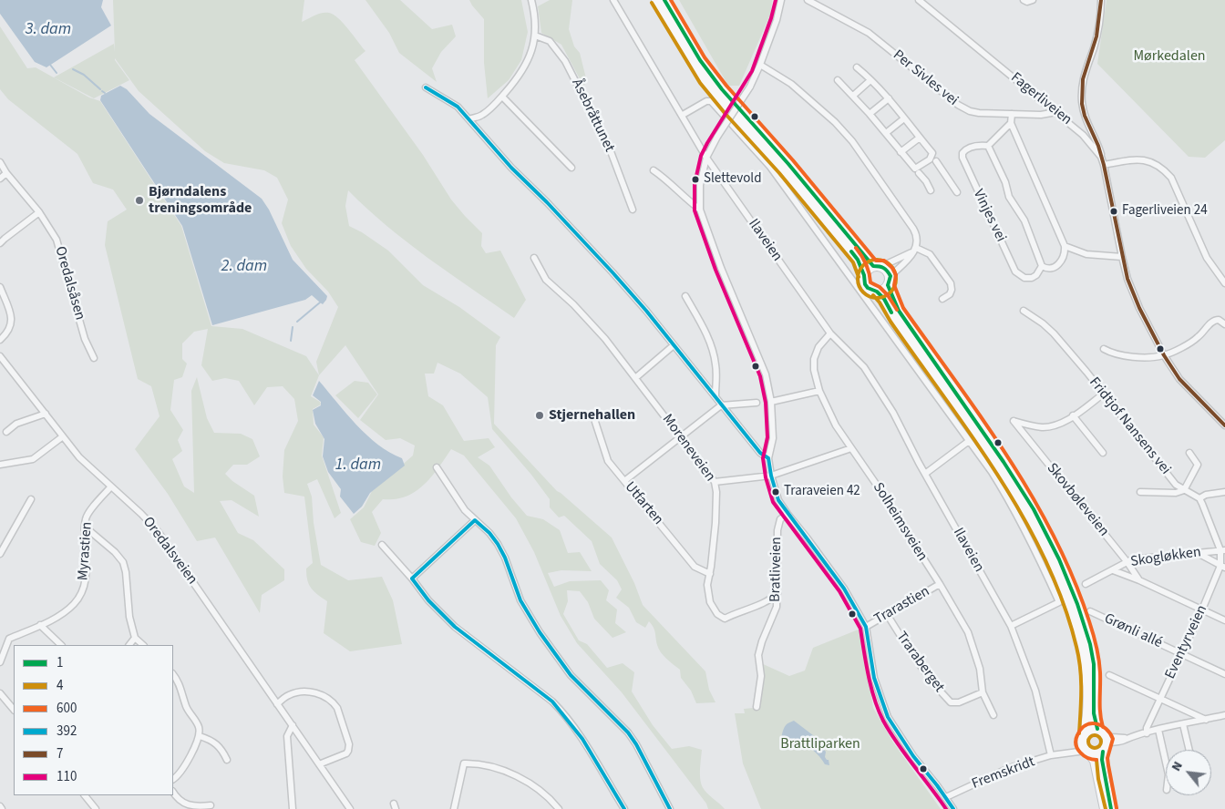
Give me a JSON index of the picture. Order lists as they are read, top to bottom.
{
  "streets": {
    "street": [
      "Per Sivles vei",
      "Fagerliveien",
      "Åsebråttunet",
      "Vinjes vei",
      "Ilaveien",
      "Oredalsåsen",
      "Fridtjof Nansens vei",
      "Moreneveien",
      "Skovbøleveien",
      "Utfarten",
      "Solheimsveien",
      "Myrastien",
      "Oredalsveien",
      "Skogløkken",
      "Bratliveien",
      "Trarastien",
      "Grønli allé",
      "Eventyrveien",
      "Traraberget",
      "Fremskridt"
    ]
  },
  "crossings": [
    ["Per Sivles vei", "Fagerliveien"],
    ["Ilaveien", "Solheimsveien"],
    ["Ilaveien", "Fremskridt"],
    ["Moreneveien", "Utfarten"],
    ["Moreneveien", "Bratliveien"],
    ["Skovbøleveien", "Skogløkken"],
    ["Solheimsveien", "Trarastien"],
    ["Solheimsveien", "Traraberget"],
    ["Myrastien", "Oredalsveien"],
    ["Skogløkken", "Eventyrveien"],
    ["Trarastien", "Traraberget"],
    ["Grønli allé", "Eventyrveien"]
  ],
  "water": ["3. dam", "2. dam", "1. dam"],
  "parks": ["Mørkedalen", "Brattliparken"],
  "places": [
    "Slettevold",
    "Bjørndalens treningsområde",
    "Fagerliveien 24",
    "Stjernehallen",
    "Traraveien 42"
  ],
  "lines": [
    "transit line 1",
    "transit line 600",
    "transit line 7",
    "transit line 110",
    "transit line 4",
    "transit line 392"
  ],
  "legend": [
    "1",
    "4",
    "600",
    "392",
    "7",
    "110"
  ],
  "north": "top left"
}
